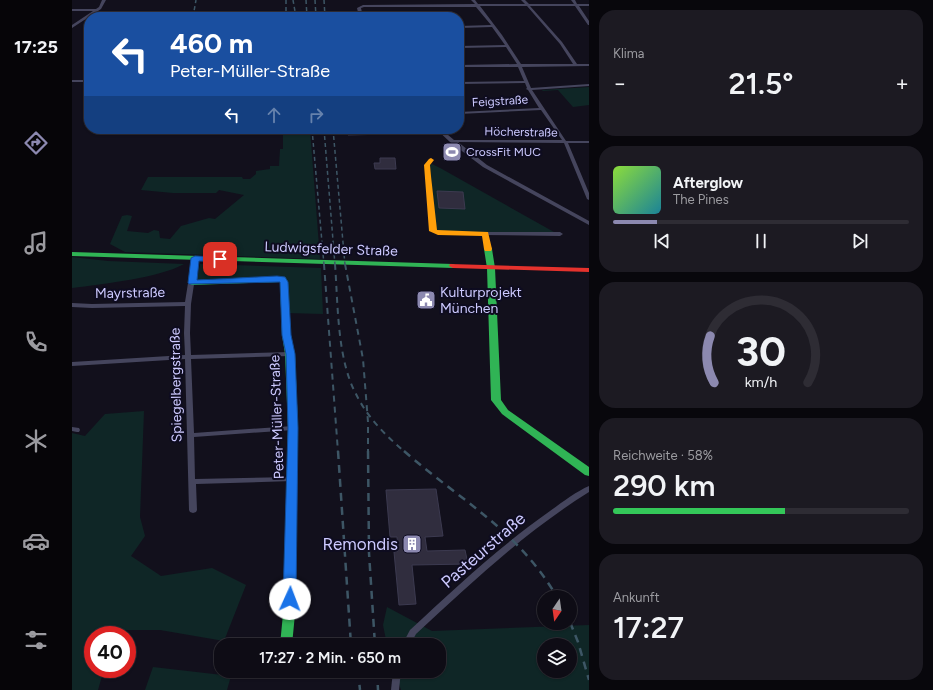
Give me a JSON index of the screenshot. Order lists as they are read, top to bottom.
{
  "streets": {
    "street": [
      "Feigstraße",
      "Höcherstraße",
      "Ludwigsfelder Straße",
      "Mayrstraße",
      "Spiegelbergstraße",
      "Peter-Müller-Straße",
      "Pasteurstraße"
    ]
  },
  "crossings": [
    ["Ludwigsfelder Straße", "Spiegelbergstraße"],
    ["Mayrstraße", "Spiegelbergstraße"],
    ["Spiegelbergstraße", "Peter-Müller-Straße"]
  ],
  "places": {
    "sports": ["CrossFit MUC"],
    "public building": ["Kulturprojekt München"],
    "building": ["Remondis"]
  },
  "north": "bottom",
  "page": {
    "tabs": "17:25",
    "tile": [
      "Klima",
      ["Reichweite · 58%", "290 km"],
      ["Ankunft", "17:27"]
    ],
    "turn": ["460 m", "Peter-Müller-Straße"],
    "heat": ["−", "21.5°", "+"],
    "song": ["Afterglow", "The Pines"],
    "limit": "40",
    "trip": "17:27 · 2 Min. · 650 m",
    "gauge": ["30", "km/h"]
  }
}
